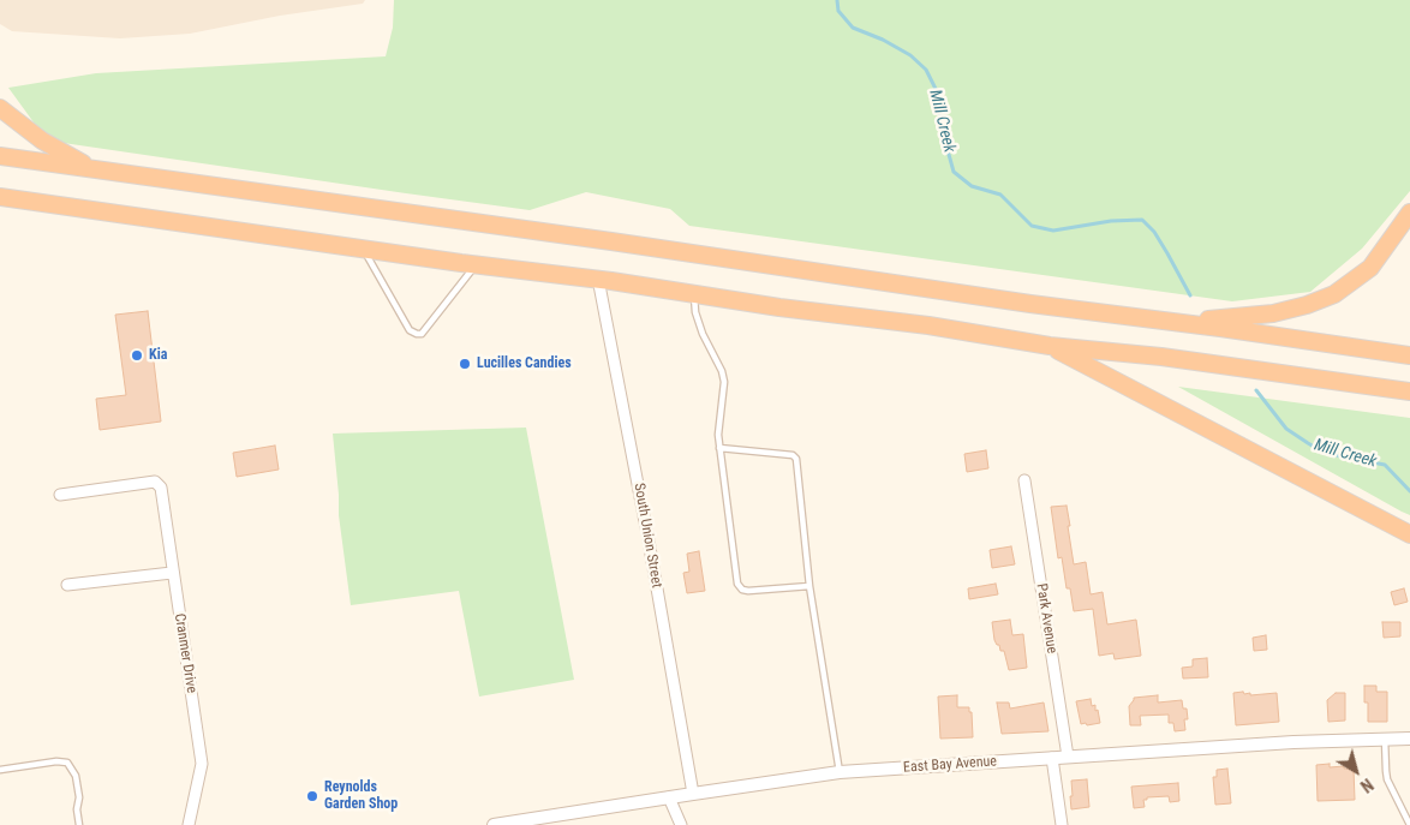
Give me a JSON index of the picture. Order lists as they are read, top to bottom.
{
  "streets": {
    "street": [
      "South Union Street",
      "Park Avenue",
      "Cranmer Drive",
      "East Bay Avenue"
    ]
  },
  "crossings": [
    ["South Union Street", "East Bay Avenue"],
    ["Park Avenue", "East Bay Avenue"]
  ],
  "water": ["Mill Creek"],
  "places": ["Kia", "Lucilles Candies", "Reynolds Garden Shop"],
  "north": "bottom right"
}
